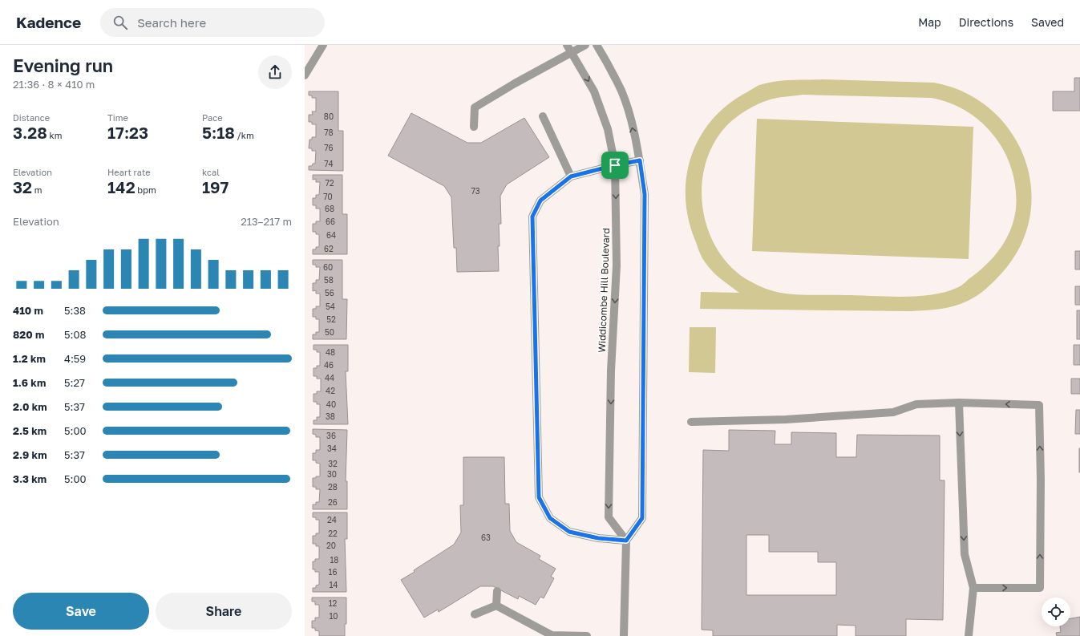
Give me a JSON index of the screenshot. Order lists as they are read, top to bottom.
{
  "streets": {
    "street": ["Widdicombe Hill Boulevard"]
  },
  "house_numbers": [
    "80",
    "78",
    "76",
    "74",
    "72",
    "73",
    "70",
    "68",
    "66",
    "64",
    "62",
    "60",
    "58",
    "56",
    "54",
    "52",
    "50",
    "48",
    "46",
    "44",
    "42",
    "40",
    "38",
    "36",
    "34",
    "32",
    "30",
    "28",
    "26",
    "24",
    "22",
    "63",
    "20",
    "18",
    "16",
    "14",
    "12",
    "10"
  ],
  "page": {
    "header": "Kadence",
    "search": "Search here",
    "nav": ["Map", "Directions", "Saved"],
    "heading": ["Evening run", "21:36 · 8 × 410 m"],
    "stats": [
      ["Distance", "3.28 km"],
      ["Time", "17:23"],
      ["Pace", "5:18 /km"],
      ["Elevation", "32 m"],
      ["Heart rate", "142 bpm"],
      ["kcal", "197"]
    ],
    "chart": ["Elevation", "213–217 m"],
    "list": [
      {
        "name": "410 m",
        "note": "5:38"
      },
      {
        "name": "820 m",
        "note": "5:08"
      },
      {
        "name": "1.2 km",
        "note": "4:59"
      },
      {
        "name": "1.6 km",
        "note": "5:27"
      },
      {
        "name": "2.0 km",
        "note": "5:37"
      },
      {
        "name": "2.5 km",
        "note": "5:00"
      },
      {
        "name": "2.9 km",
        "note": "5:37"
      },
      {
        "name": "3.3 km",
        "note": "5:00"
      }
    ],
    "buttons": ["Save", "Share"]
  }
}
